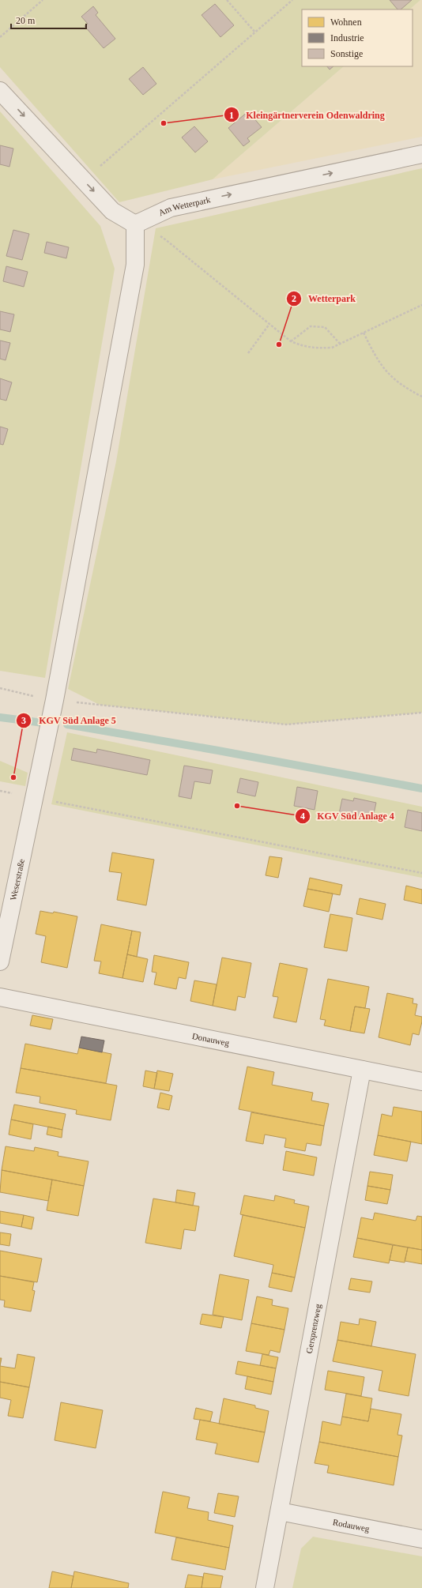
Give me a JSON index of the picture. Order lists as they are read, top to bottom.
{
  "streets": {
    "street": [
      "Am Wetterpark",
      "Weserstraße",
      "Donauweg",
      "Gersprenzweg",
      "Rodauweg"
    ]
  },
  "crossings": [
    ["Am Wetterpark", "Weserstraße"],
    ["Donauweg", "Gersprenzweg"],
    ["Gersprenzweg", "Rodauweg"]
  ],
  "one_way": ["Am Wetterpark"],
  "places": [
    "Kleingärtnerverein Odenwaldring",
    "Wetterpark",
    "KGV Süd Anlage 5",
    "KGV Süd Anlage 4"
  ],
  "legend": ["Wohnen", "Industrie", "Sonstige"],
  "scale_bar": "20 m"
}
